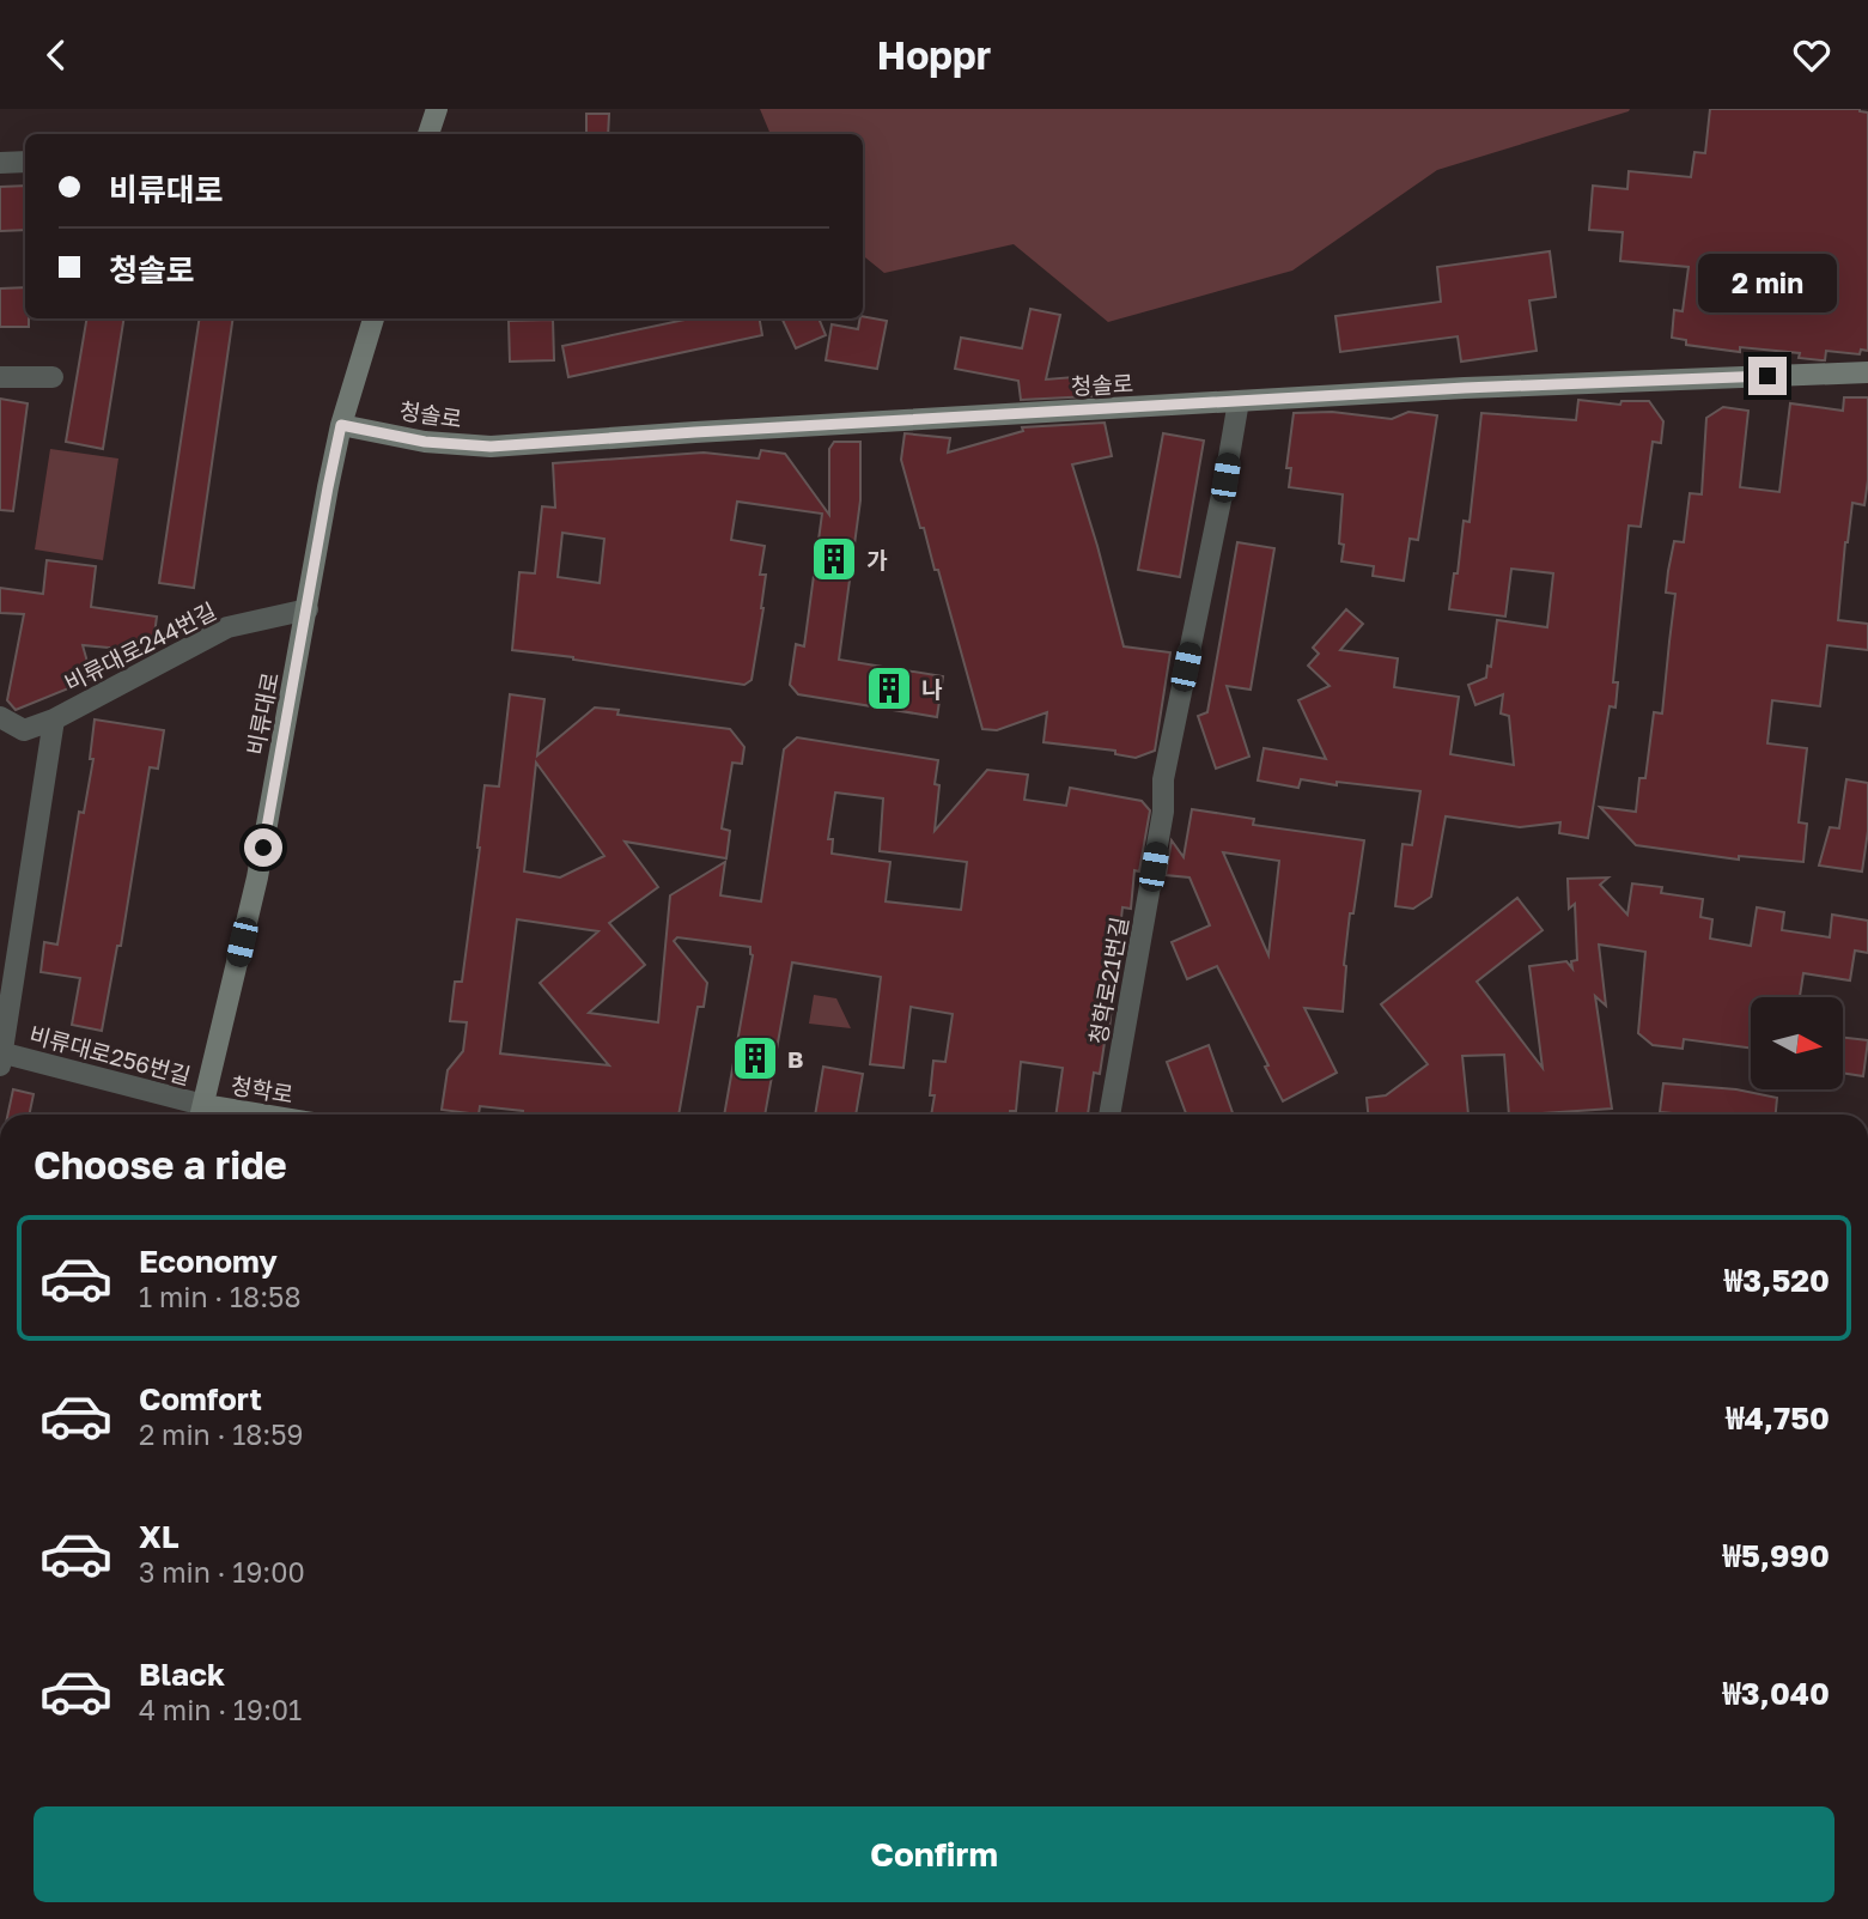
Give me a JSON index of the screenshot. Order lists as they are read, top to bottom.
{
  "streets": {
    "street": [
      "청솔로",
      "비류대로244번길",
      "비류대로",
      "청학로21번길",
      "비류대로256번길"
    ]
  },
  "crossings": [
    ["청솔로", "비류대로"],
    ["청솔로", "청학로21번길"],
    ["비류대로244번길", "비류대로"],
    ["비류대로244번길", "비류대로256번길"],
    ["비류대로", "비류대로256번길"]
  ],
  "places": {
    "building": ["가", "나", "B"]
  },
  "north": "right",
  "page": {
    "header": "Hoppr",
    "banner": ["비류대로", "청솔로"],
    "bubble": "2 min",
    "heading": "Choose a ride",
    "list": [
      {
        "name": "Economy",
        "note": "1 min · 18:58",
        "value": "₩3,520"
      },
      {
        "name": "Comfort",
        "note": "2 min · 18:59",
        "value": "₩4,750"
      },
      {
        "name": "XL",
        "note": "3 min · 19:00",
        "value": "₩5,990"
      },
      {
        "name": "Black",
        "note": "4 min · 19:01",
        "value": "₩3,040"
      }
    ],
    "buttons": "Confirm"
  }
}
